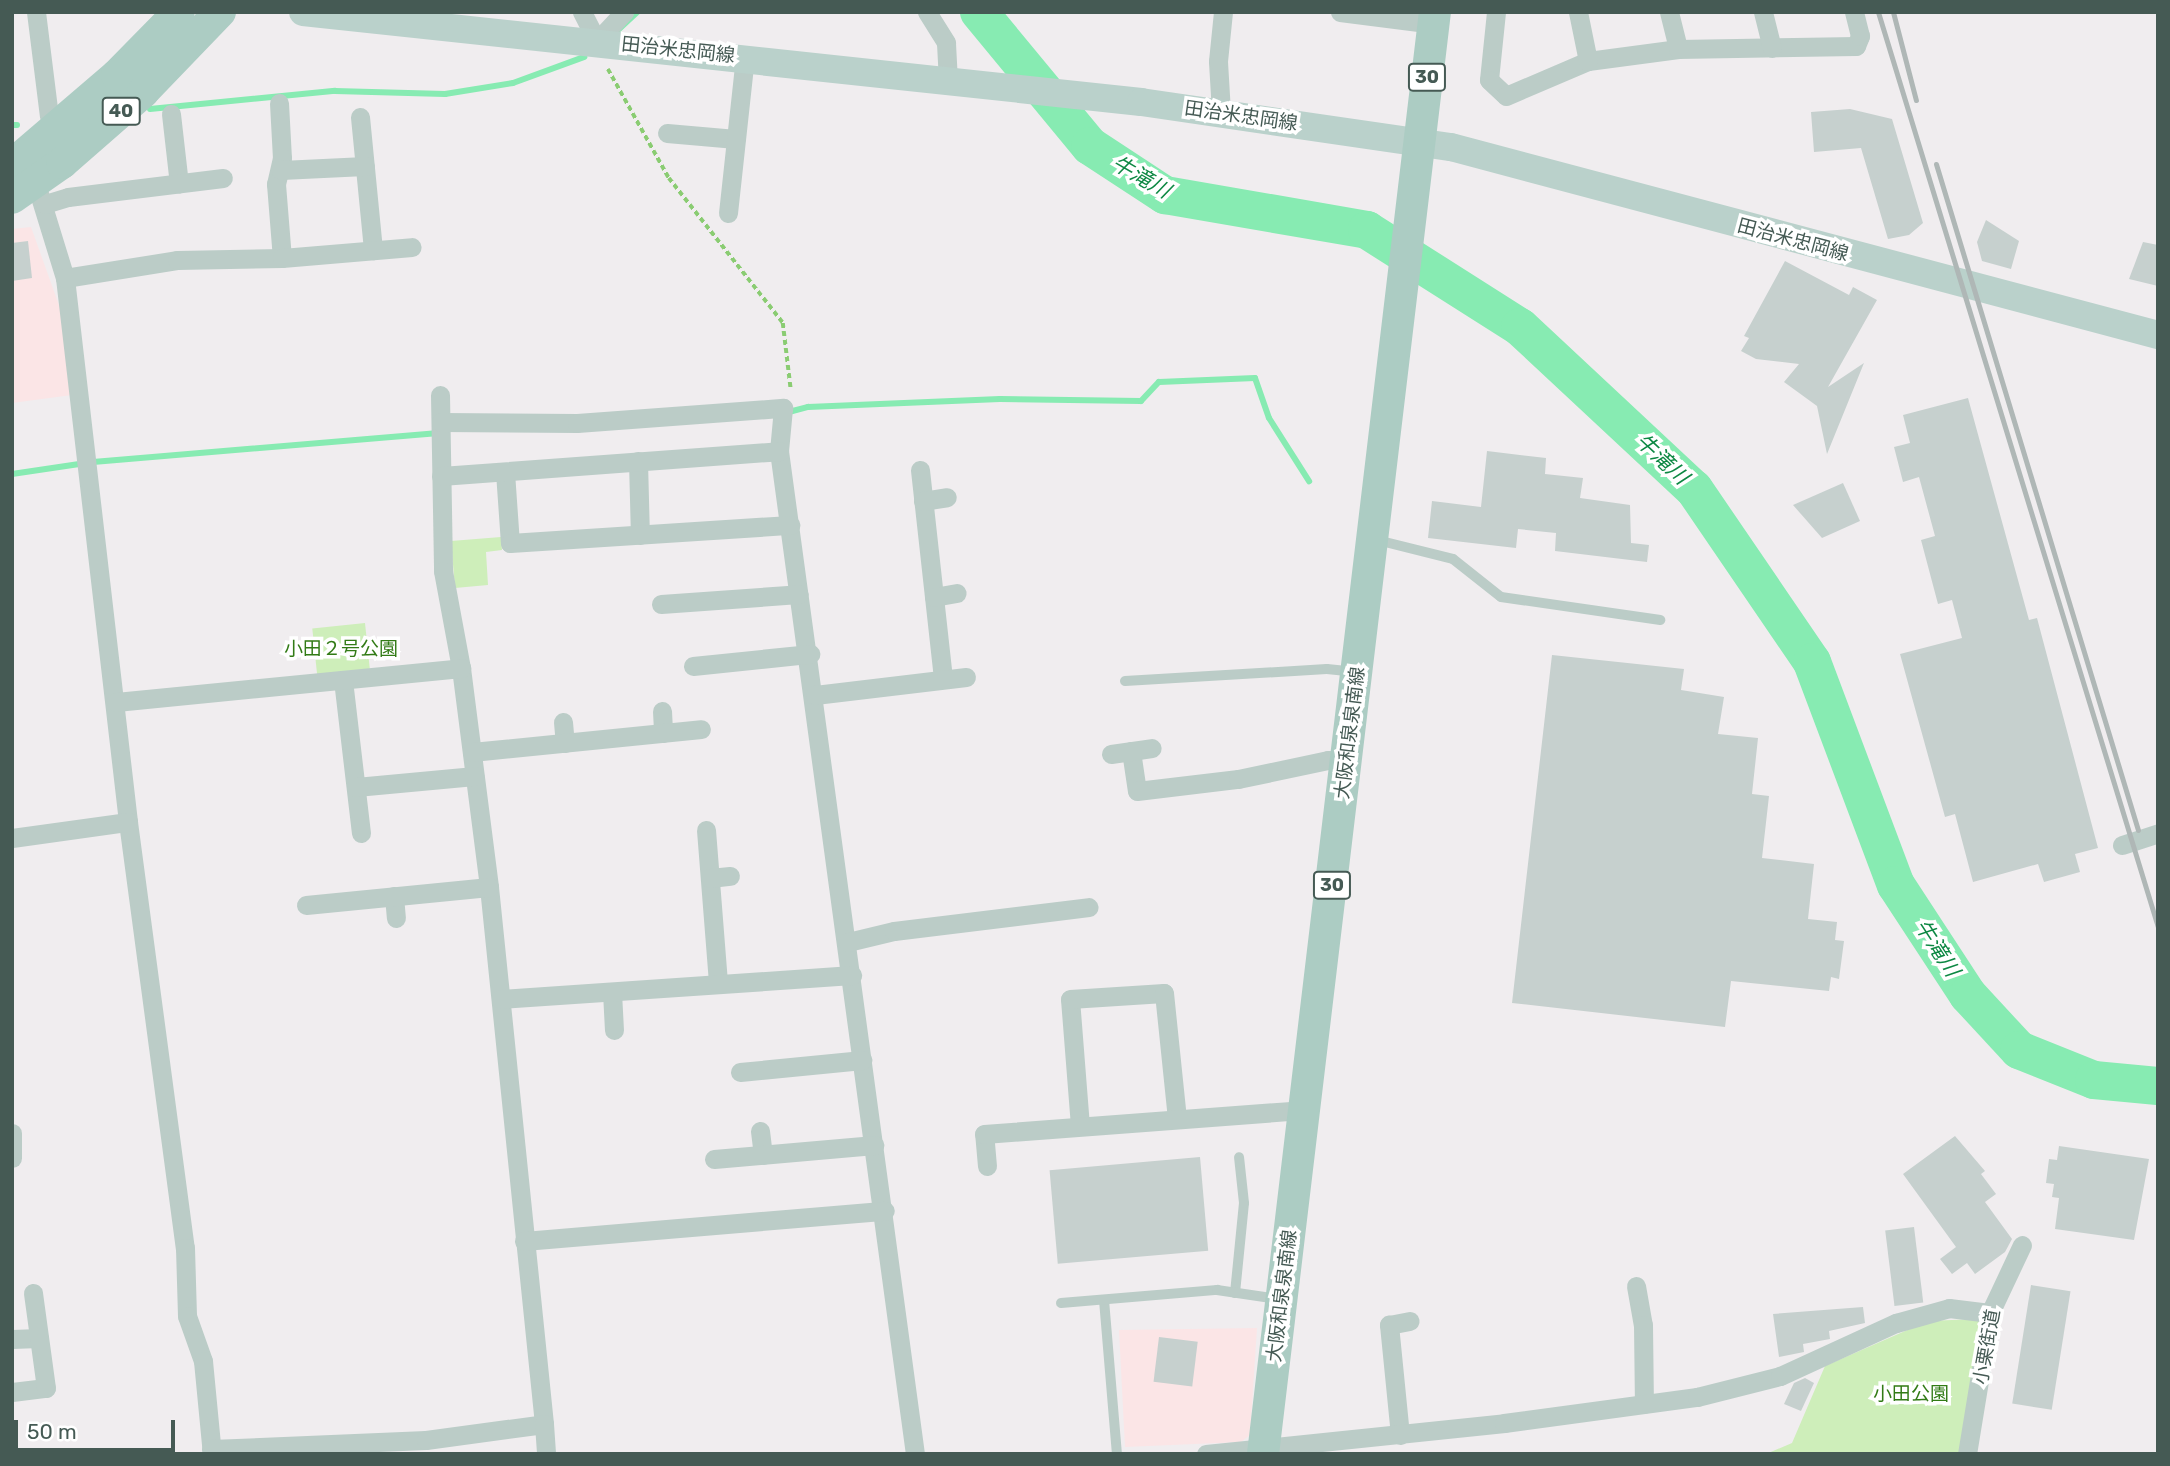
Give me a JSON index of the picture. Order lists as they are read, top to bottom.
{
  "streets": {
    "main road": [
      "田治米忠岡線",
      "30",
      "40",
      "大阪和泉泉南線"
    ],
    "street": ["小栗街道"]
  },
  "crossings": [
    ["田治米忠岡線", "大阪和泉泉南線"]
  ],
  "water": ["牛滝川"],
  "parks": ["小田２号公園", "小田公園"],
  "scale_bar": "50 m"
}
